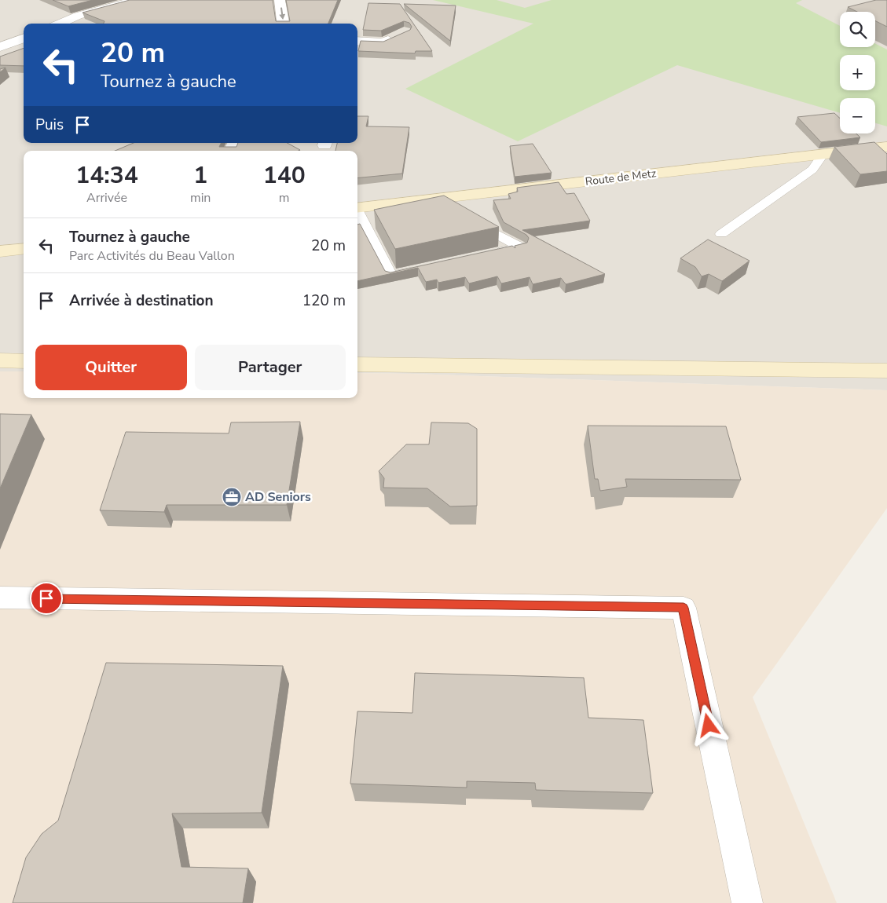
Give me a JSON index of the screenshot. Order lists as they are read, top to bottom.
{
  "streets": {
    "street": ["Route de Metz"]
  },
  "places": {
    "office": ["AD Seniors"]
  },
  "page": {
    "map_buttons": ["+", "−"],
    "turn": ["20 m", "Tournez à gauche"],
    "then": "Puis",
    "eta": [
      "14:34",
      "Arrivée",
      "1",
      "min",
      "140",
      "m"
    ],
    "list": [
      {
        "name": "Tournez à gauche",
        "note": "Parc Activités du Beau Vallon",
        "value": "20 m"
      },
      {
        "name": "Arrivée à destination",
        "value": "120 m"
      }
    ],
    "buttons": ["Quitter", "Partager"]
  }
}
